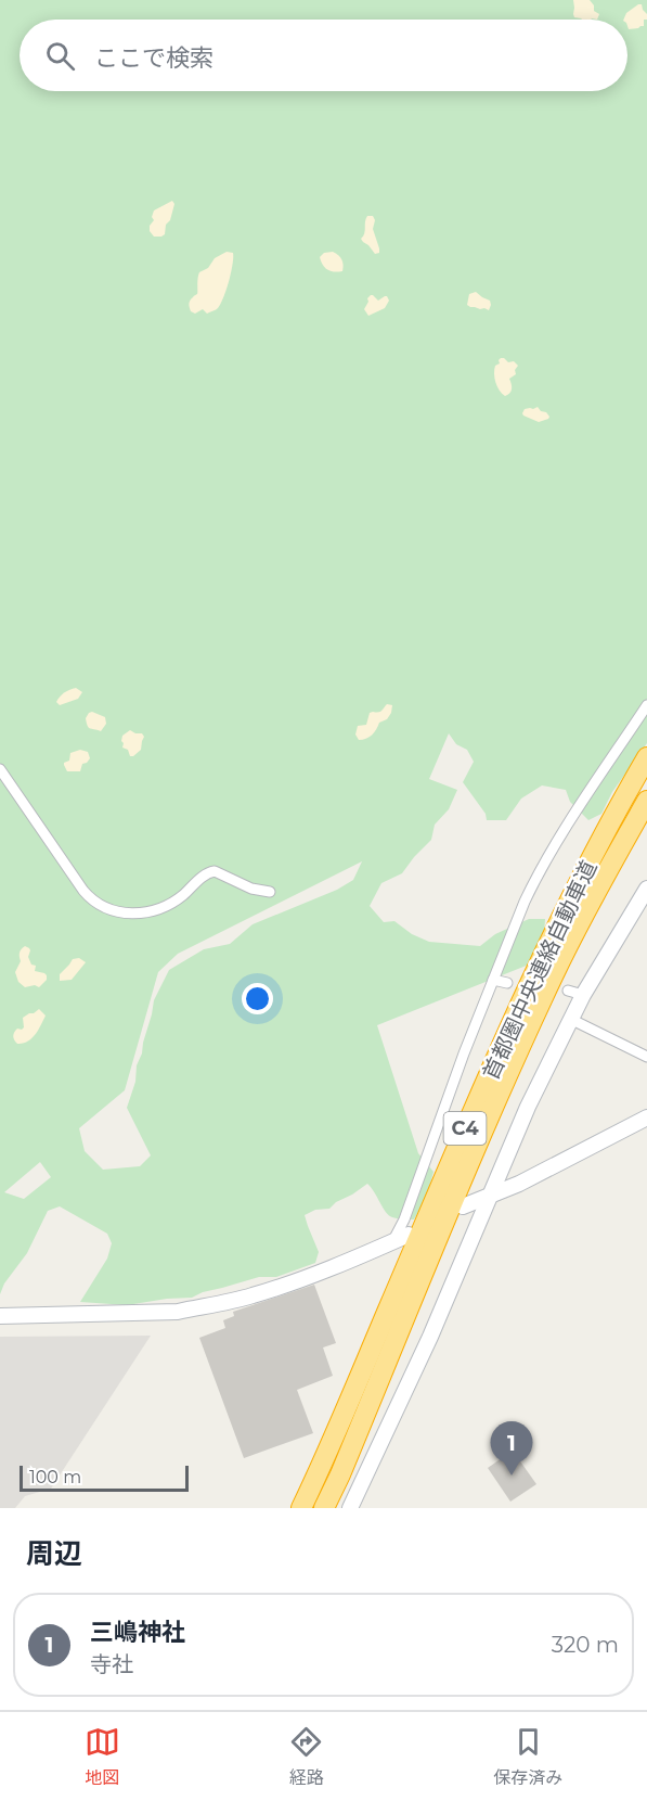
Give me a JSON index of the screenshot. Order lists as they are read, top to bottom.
{
  "streets": {
    "highway": ["首都圏中央連絡自動車道", "C4"]
  },
  "scale_bar": "100 m",
  "page": {
    "search": "ここで検索",
    "pins": "1",
    "scale": "100 m",
    "heading": "周辺",
    "list": [
      {
        "mark": "1",
        "name": "三嶋神社",
        "note": "寺社",
        "value": "320 m"
      }
    ],
    "nav": ["地図", "経路", "保存済み"]
  }
}
